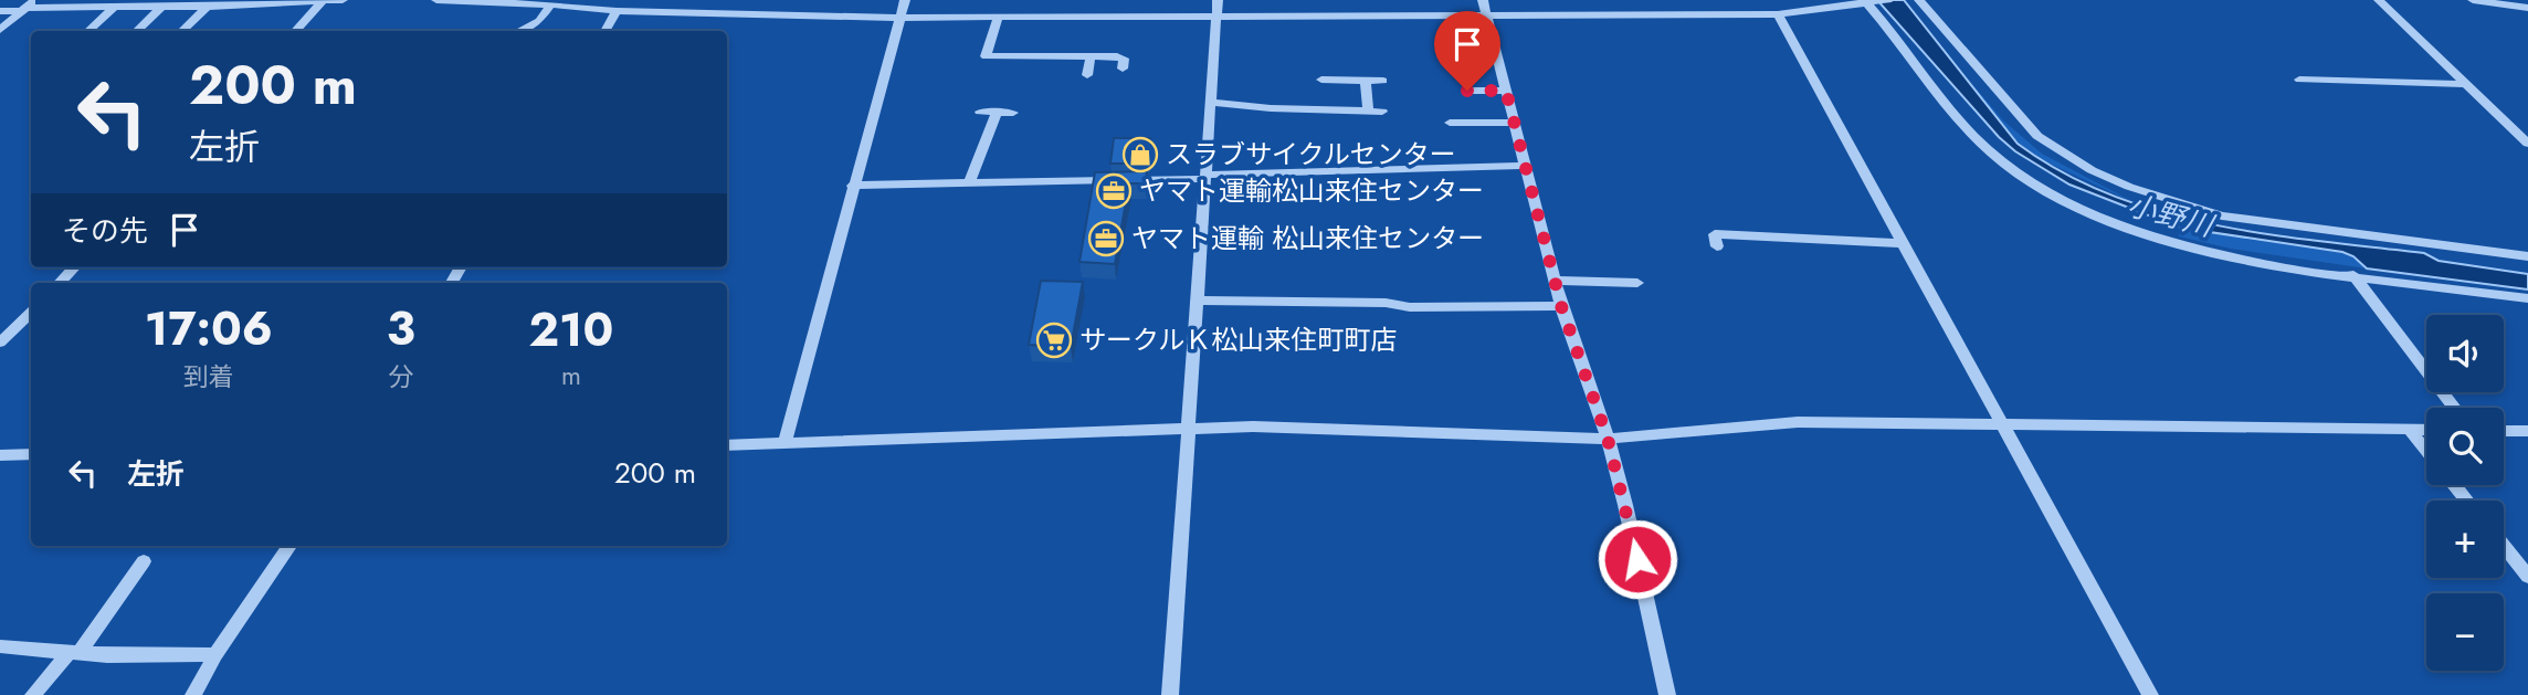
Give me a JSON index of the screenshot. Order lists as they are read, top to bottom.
{
  "water": ["小野川"],
  "places": {
    "shop": ["スラブサイクルセンター"],
    "office": ["ヤマト運輸松山来住センター", "ヤマト運輸 松山来住センター"],
    "supermarket": ["サークルＫ松山来住町町店"]
  },
  "page": {
    "turn": ["200 m", "左折"],
    "then": "その先",
    "eta": [
      "17:06",
      "到着",
      "3",
      "分",
      "210",
      "m"
    ],
    "map_buttons": ["+", "−"],
    "list": [
      {
        "name": "左折",
        "value": "200 m"
      }
    ]
  }
}
